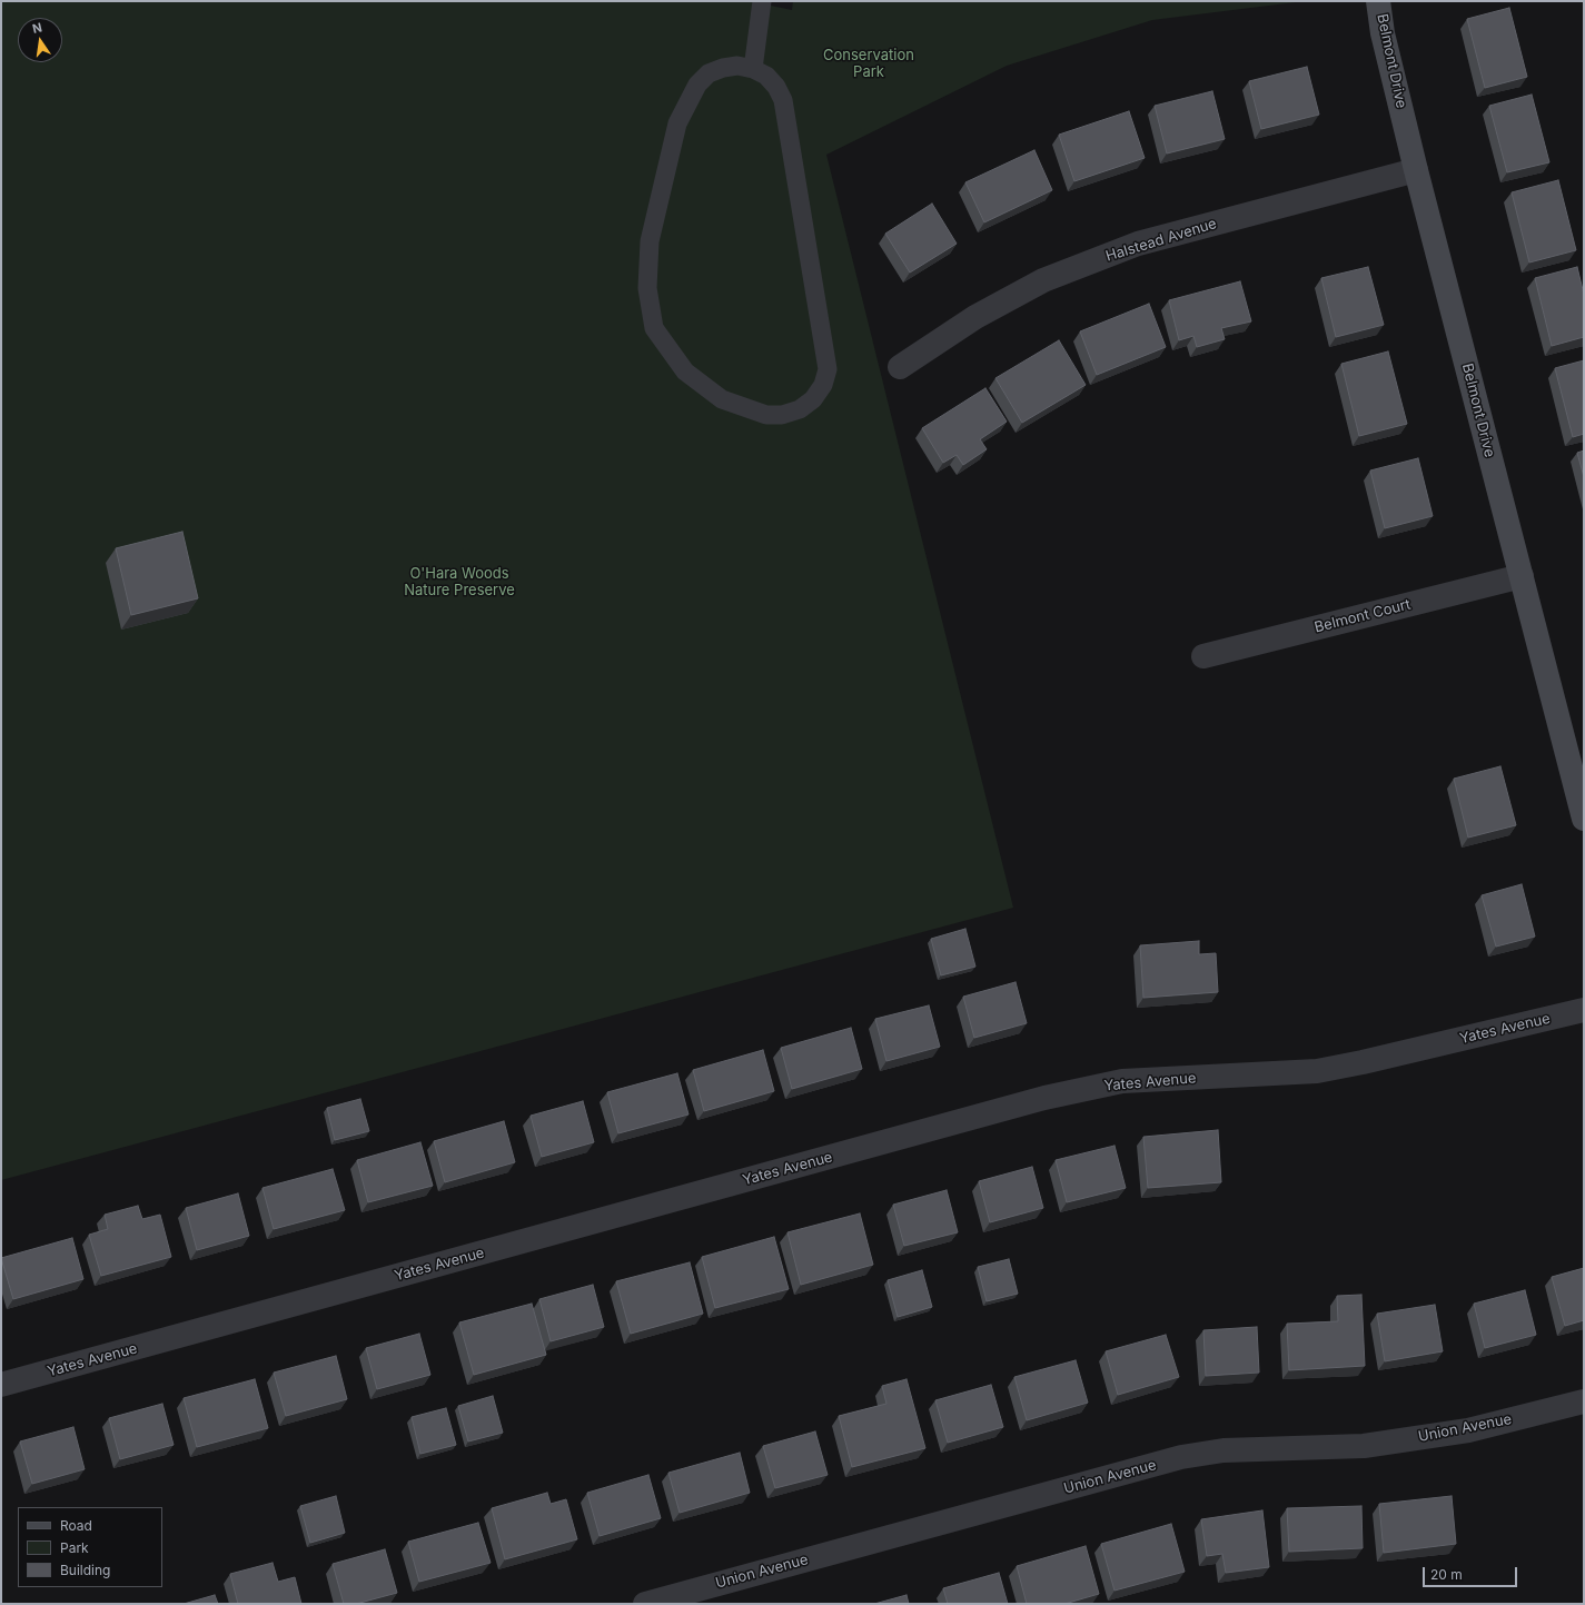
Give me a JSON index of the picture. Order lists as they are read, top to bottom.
{
  "streets": {
    "street": [
      "Belmont Drive",
      "Halstead Avenue",
      "Belmont Court",
      "Yates Avenue",
      "Union Avenue"
    ]
  },
  "crossings": [
    ["Belmont Drive", "Halstead Avenue"],
    ["Belmont Drive", "Belmont Court"]
  ],
  "parks": ["Conservation Park", "O'Hara Woods Nature Preserve"],
  "legend": ["Road", "Park", "Building"],
  "scale_bar": "20 m",
  "north": "top"
}
